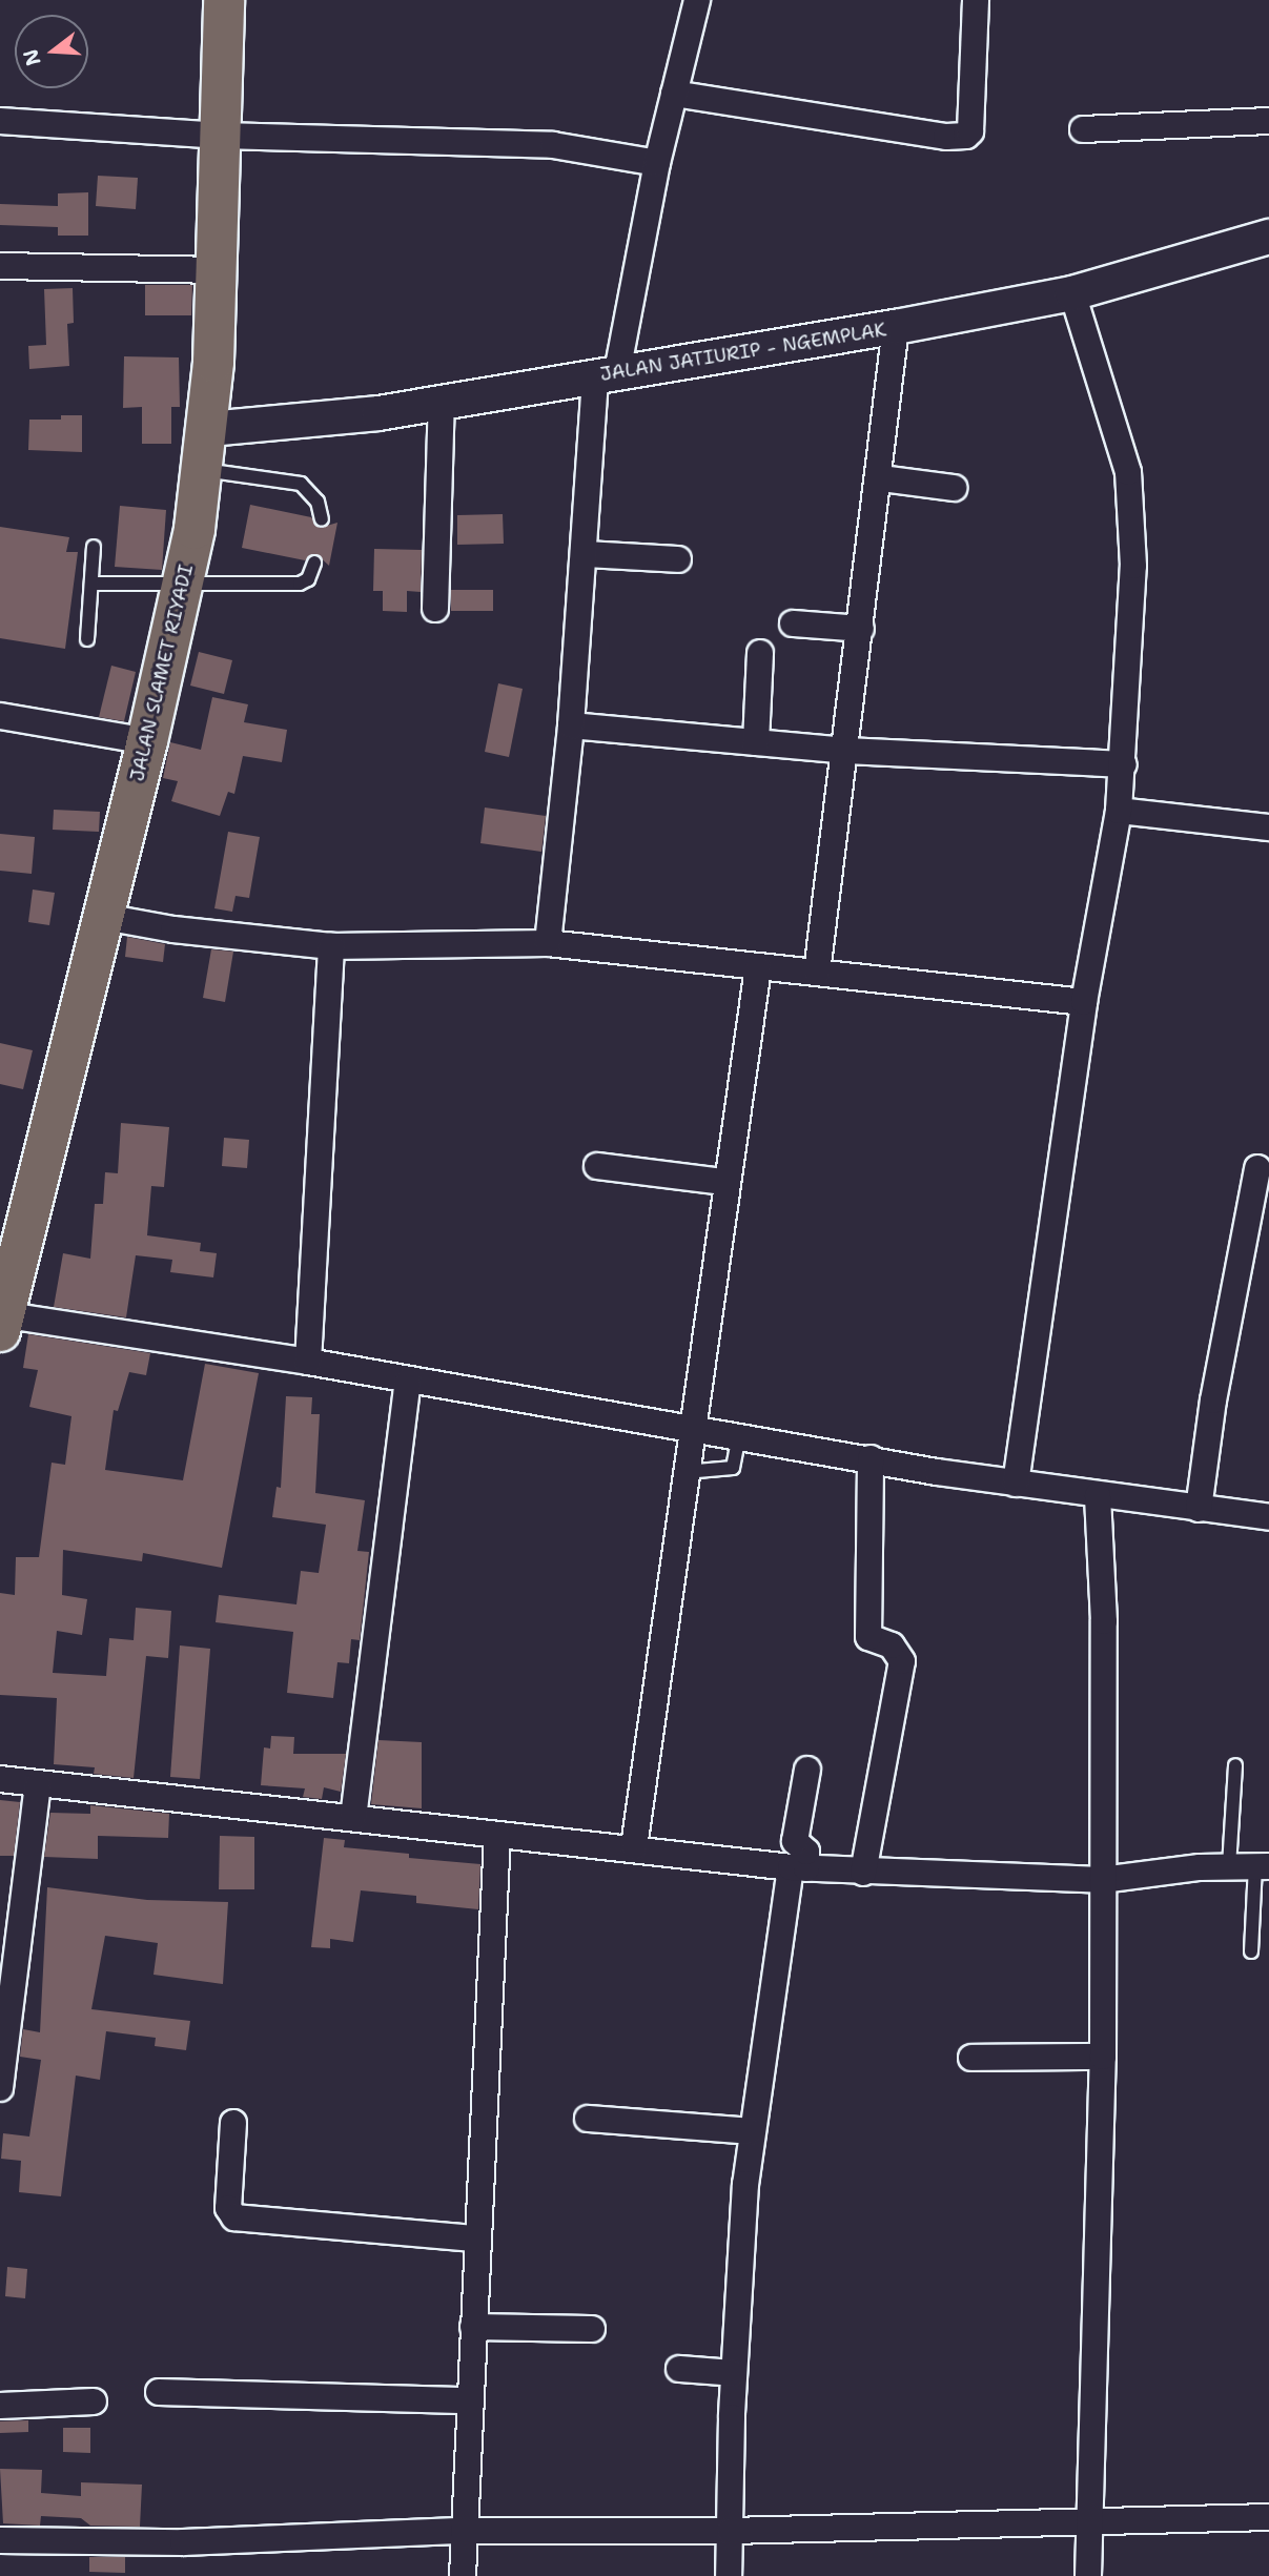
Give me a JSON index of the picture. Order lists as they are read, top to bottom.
{
  "streets": {
    "main road": ["JALAN SLAMET RIYADI"],
    "street": ["JALAN JATIURIP - NGEMPLAK"]
  },
  "crossings": [
    ["JALAN JATIURIP - NGEMPLAK", "JALAN SLAMET RIYADI"]
  ],
  "north": "left"
}
